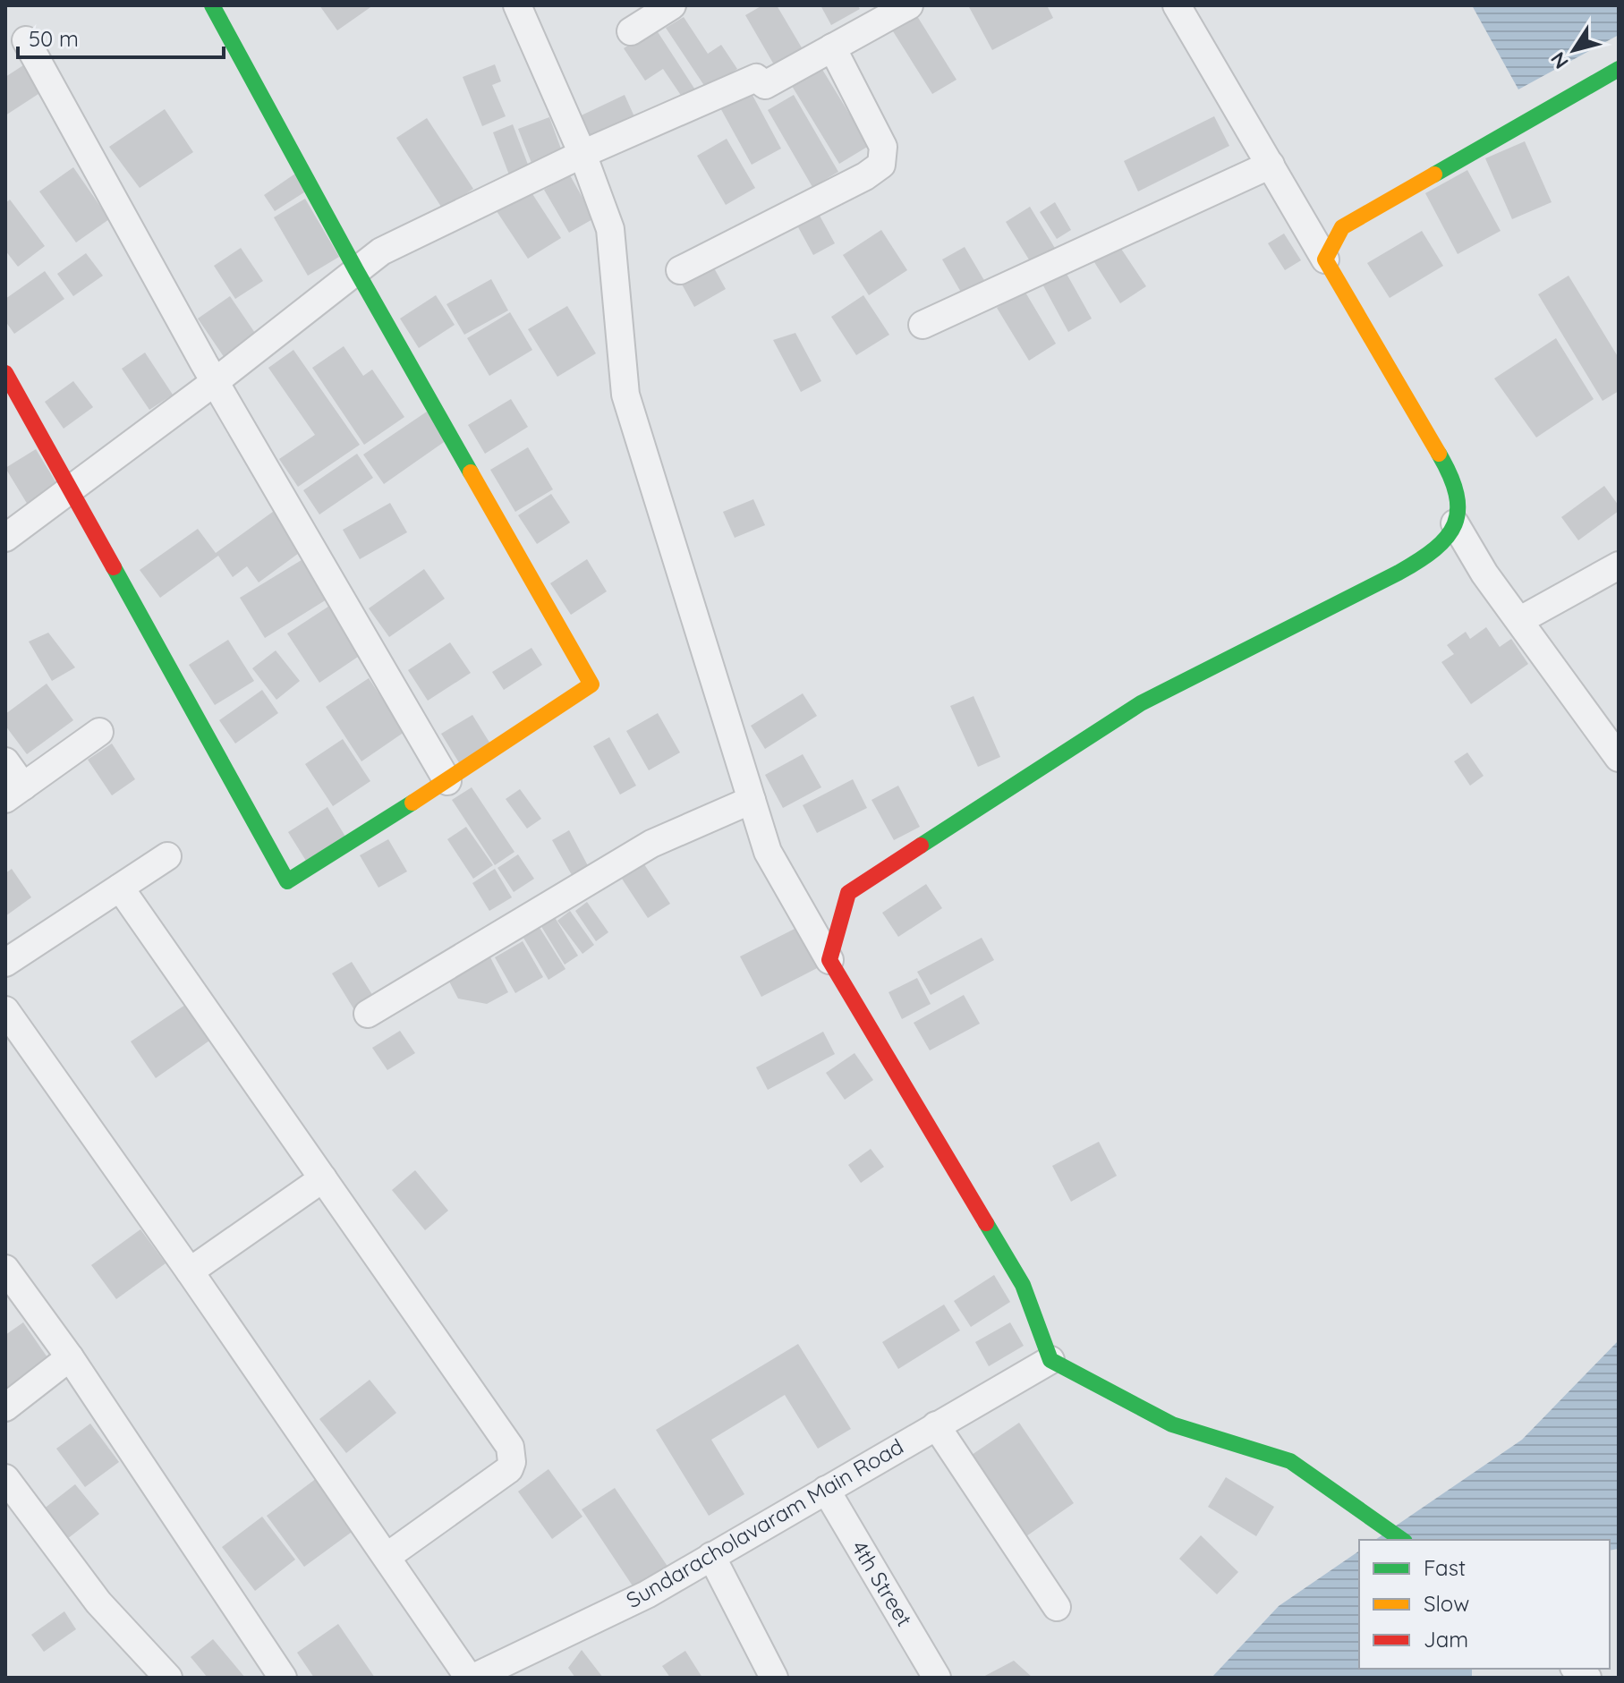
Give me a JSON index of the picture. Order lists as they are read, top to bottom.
{
  "streets": {
    "street": ["Sundaracholavaram Main Road", "4th Street"]
  },
  "crossings": [
    ["Sundaracholavaram Main Road", "4th Street"]
  ],
  "legend": ["Fast", "Slow", "Jam"],
  "scale_bar": "50 m",
  "north": "bottom left"
}
